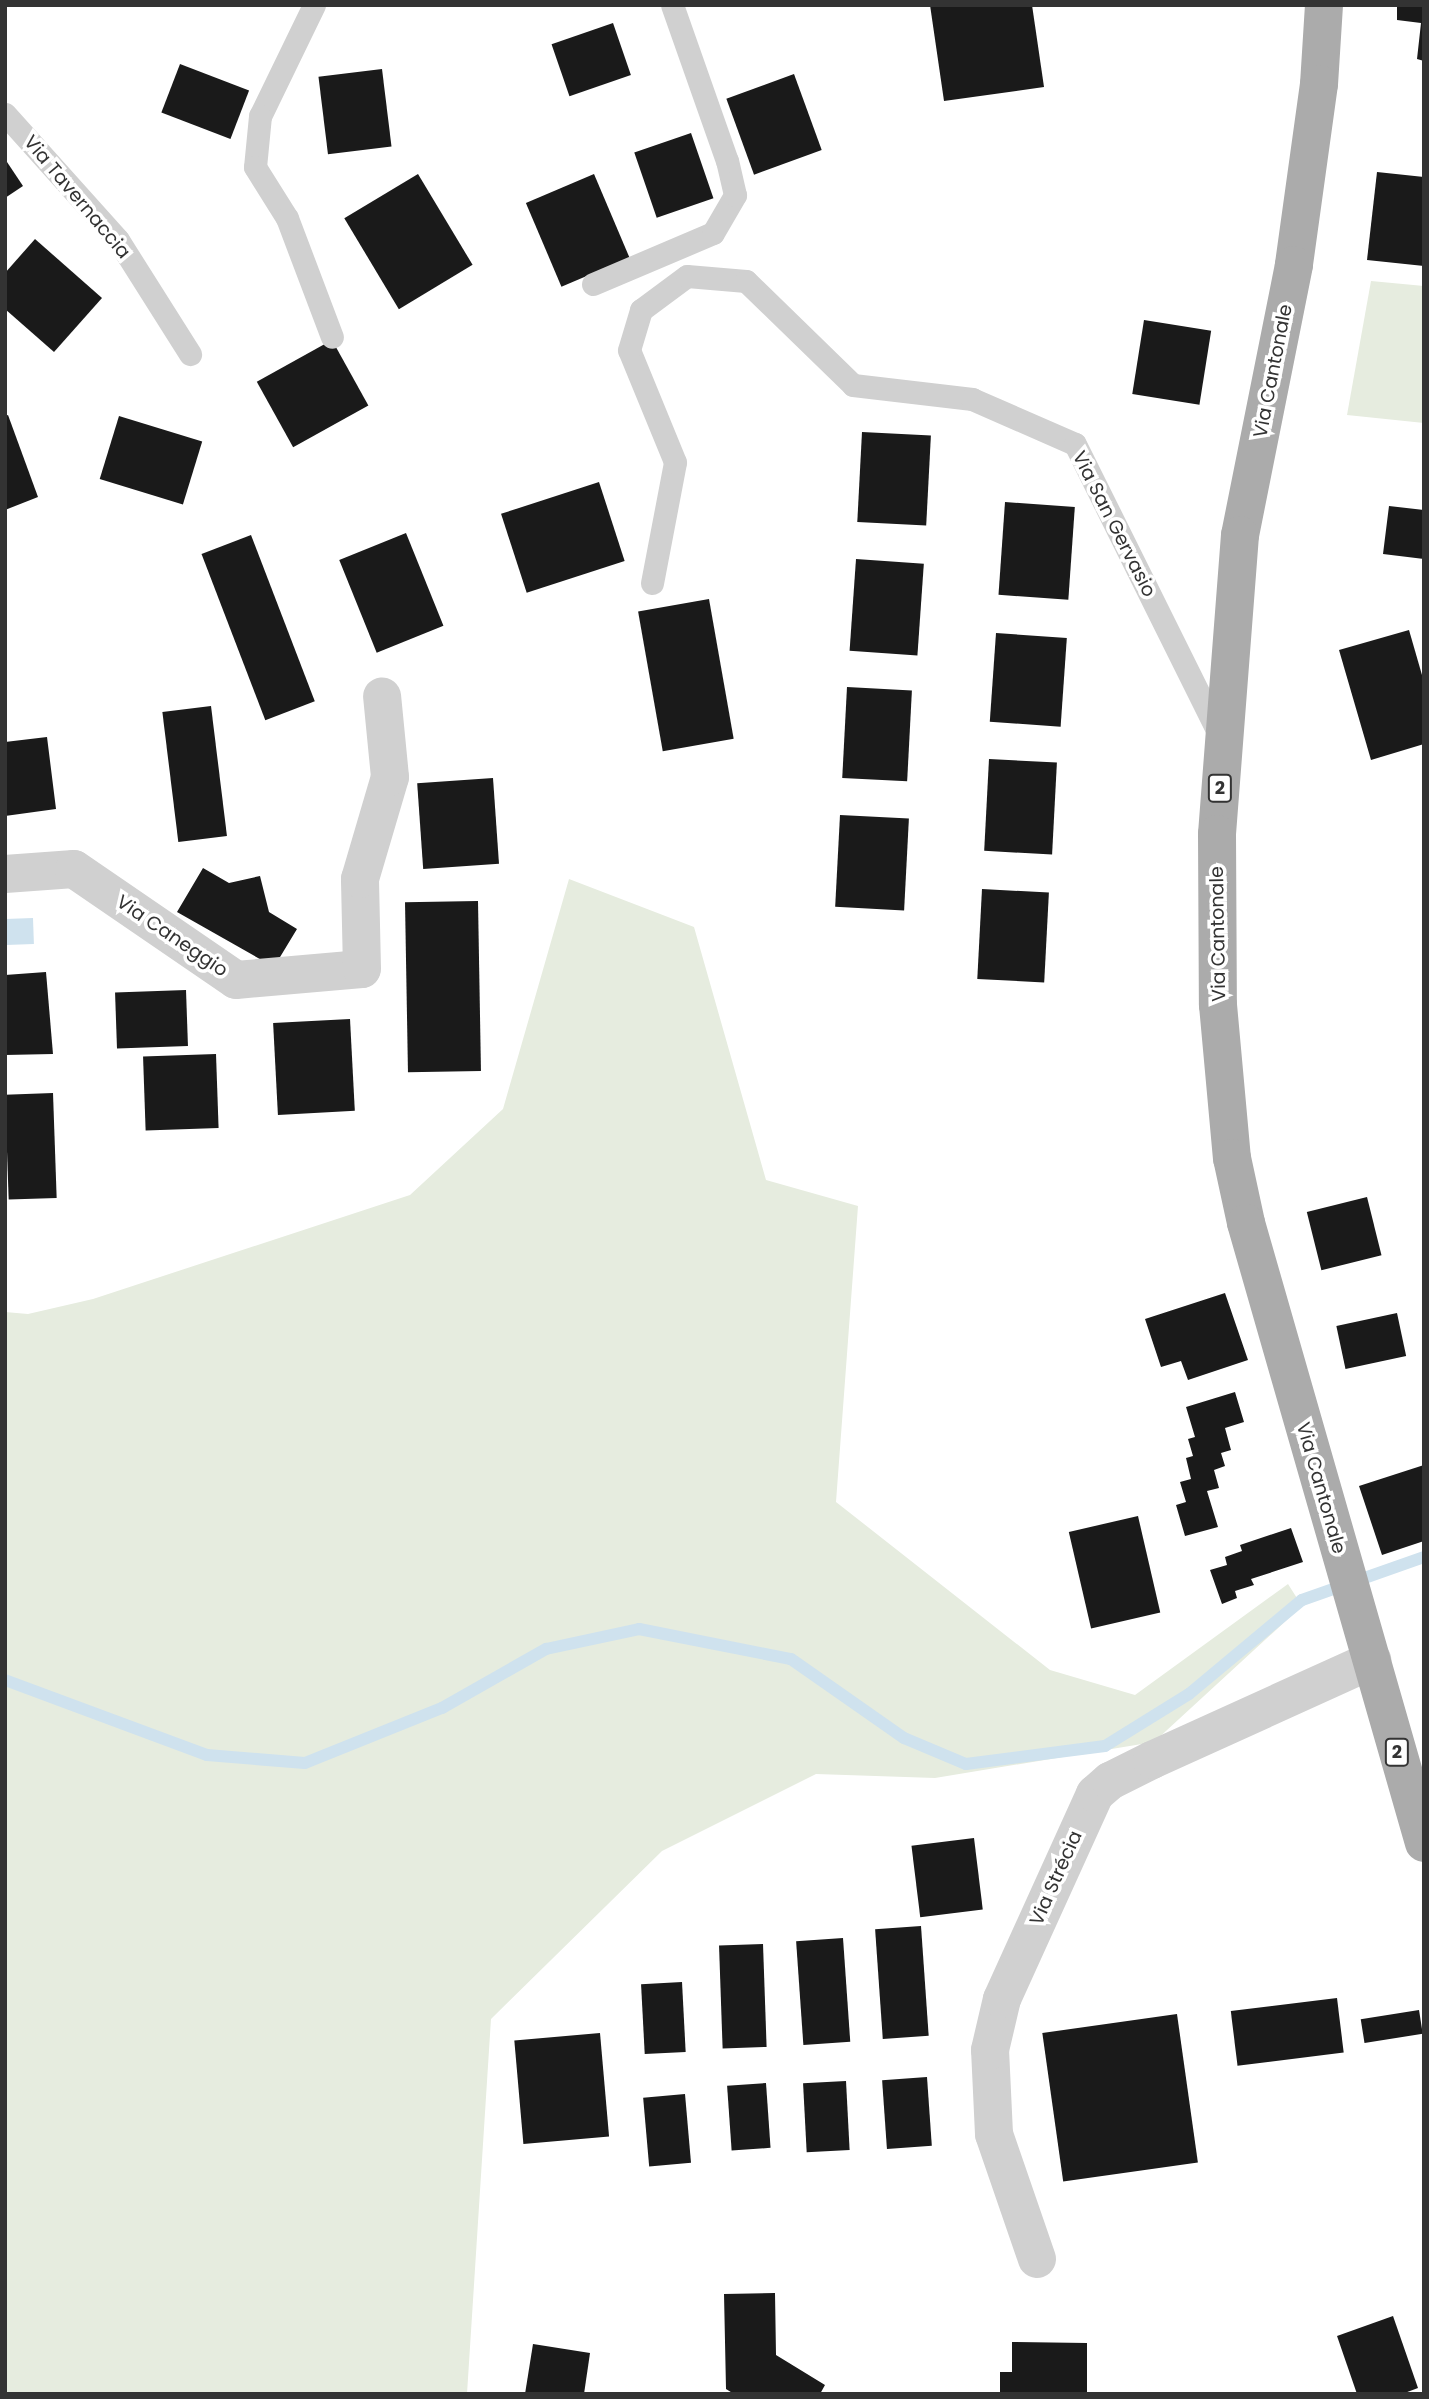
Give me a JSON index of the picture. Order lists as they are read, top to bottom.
{
  "streets": {
    "main road": ["Via Cantonale", "2"],
    "street": ["Via Caneggio", "Via Strécia"],
    "lane": ["Via Tavernaccia", "Via San Gervasio"]
  },
  "crossings": [
    ["Via Cantonale", "Via San Gervasio"],
    ["Via Cantonale", "Via Strécia"]
  ]
}
